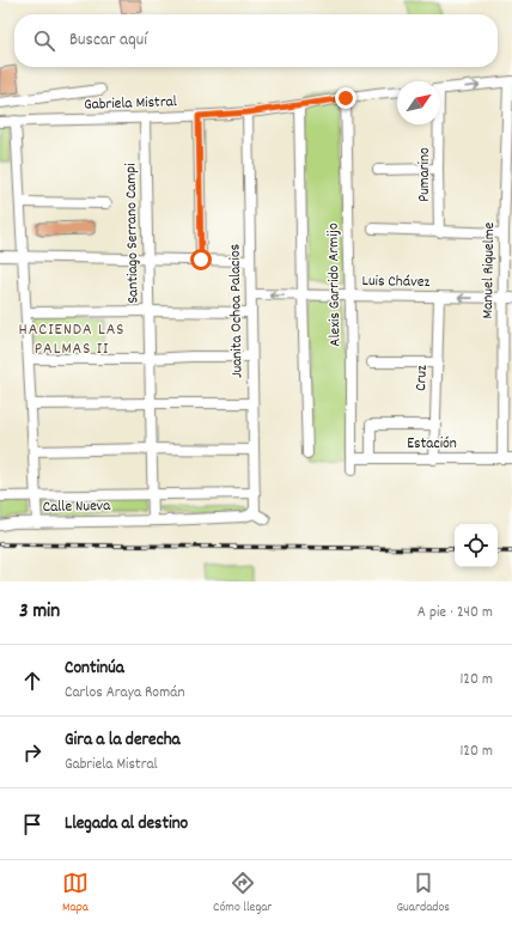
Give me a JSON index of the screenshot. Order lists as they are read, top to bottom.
{
  "streets": {
    "street": [
      "Gabriela Mistral",
      "Pumarino",
      "Santiago Serrano Campi",
      "Manuel Riquelme",
      "Luis Chávez",
      "Alexis Garrido Armijo",
      "Juanita Ochoa Palacios",
      "Cruz",
      "Estación",
      "Calle Nueva"
    ]
  },
  "crossings": [
    ["Gabriela Mistral", "Santiago Serrano Campi"],
    ["Gabriela Mistral", "Alexis Garrido Armijo"],
    ["Gabriela Mistral", "Juanita Ochoa Palacios"],
    ["Santiago Serrano Campi", "Calle Nueva"],
    ["Manuel Riquelme", "Luis Chávez"],
    ["Manuel Riquelme", "Estación"],
    ["Luis Chávez", "Alexis Garrido Armijo"],
    ["Luis Chávez", "Juanita Ochoa Palacios"],
    ["Luis Chávez", "Cruz"],
    ["Alexis Garrido Armijo", "Estación"],
    ["Juanita Ochoa Palacios", "Calle Nueva"],
    ["Cruz", "Estación"]
  ],
  "districts": ["HACIENDA LAS PALMAS II"],
  "north": "top right",
  "page": {
    "search": "Buscar aquí",
    "heading": ["3 min", "A pie · 240 m"],
    "list": [
      ["Continúa", "Carlos Araya Román", "120 m"],
      ["Gira a la derecha", "Gabriela Mistral", "120 m"],
      "Llegada al destino"
    ],
    "nav": ["Mapa", "Cómo llegar", "Guardados"]
  }
}
